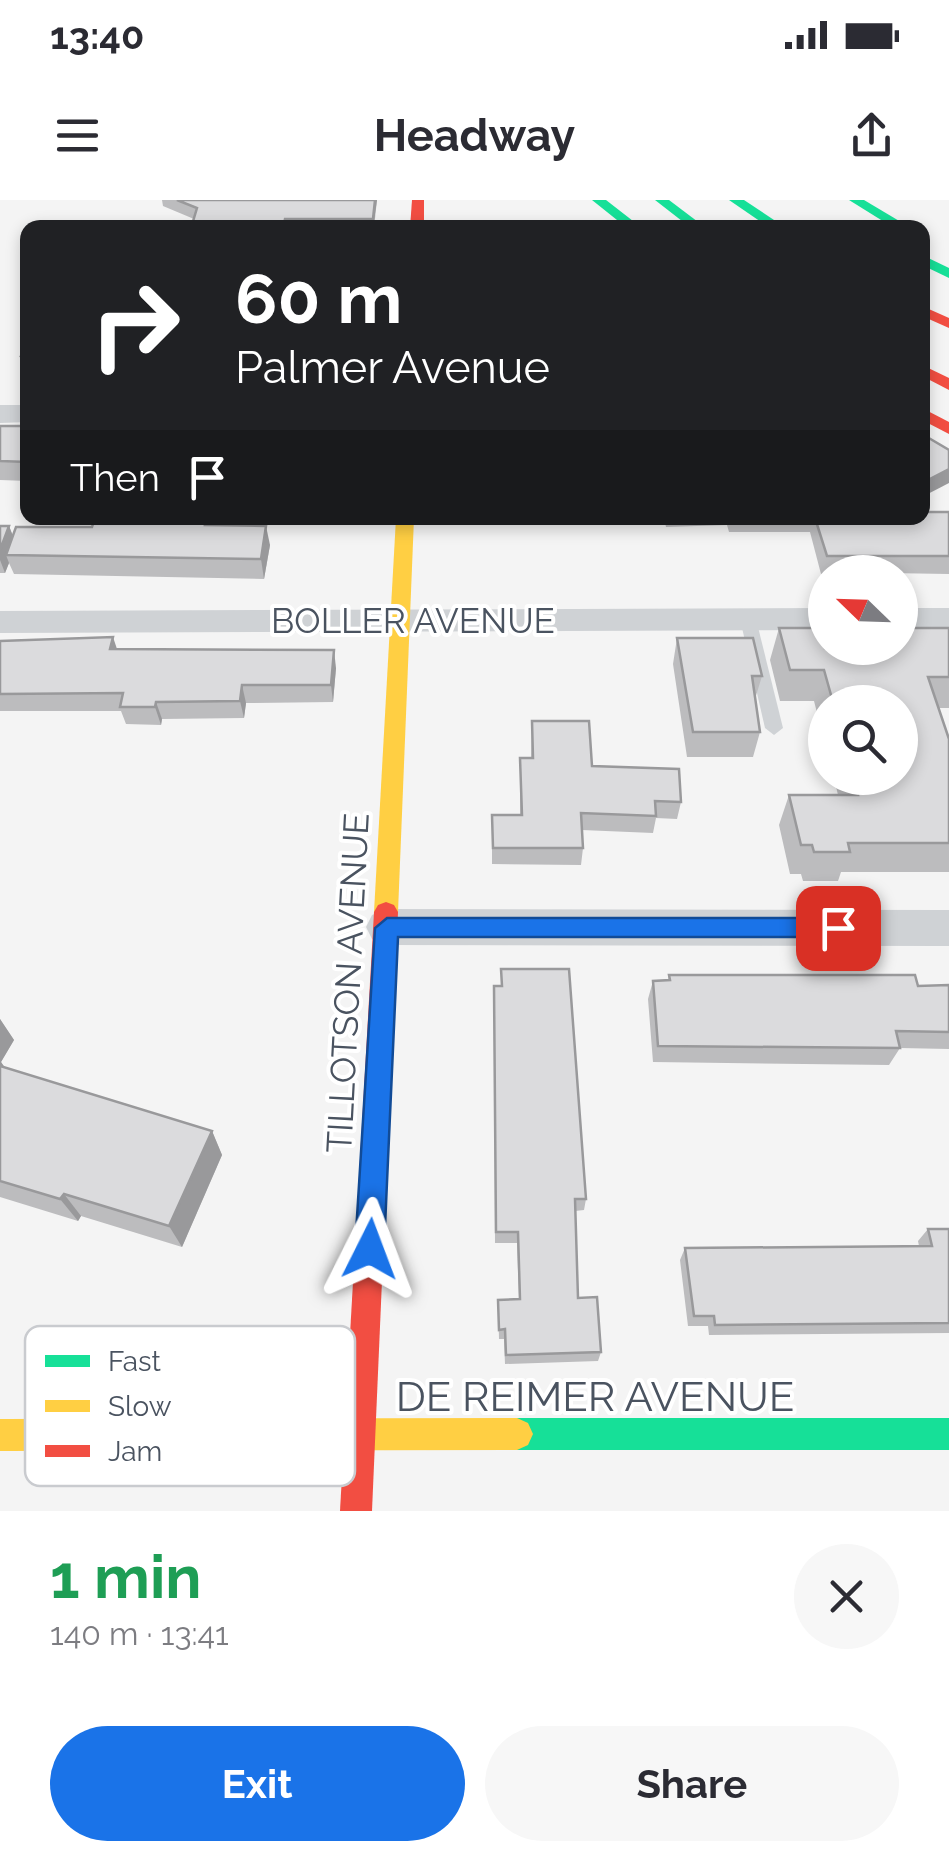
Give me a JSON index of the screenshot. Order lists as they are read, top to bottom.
{
  "streets": {
    "main road": ["TILLOTSON AVENUE", "DE REIMER AVENUE"],
    "street": ["BOLLER AVENUE"]
  },
  "crossings": [
    ["BOLLER AVENUE", "TILLOTSON AVENUE"],
    ["TILLOTSON AVENUE", "DE REIMER AVENUE"]
  ],
  "legend": ["Fast", "Slow", "Jam"],
  "north": "top left",
  "page": {
    "status": "13:40",
    "header": "Headway",
    "turn": ["60 m", "Palmer Avenue"],
    "then": "Then",
    "heading": ["1 min", "140 m · 13:41"],
    "buttons": ["Exit", "Share"]
  }
}
